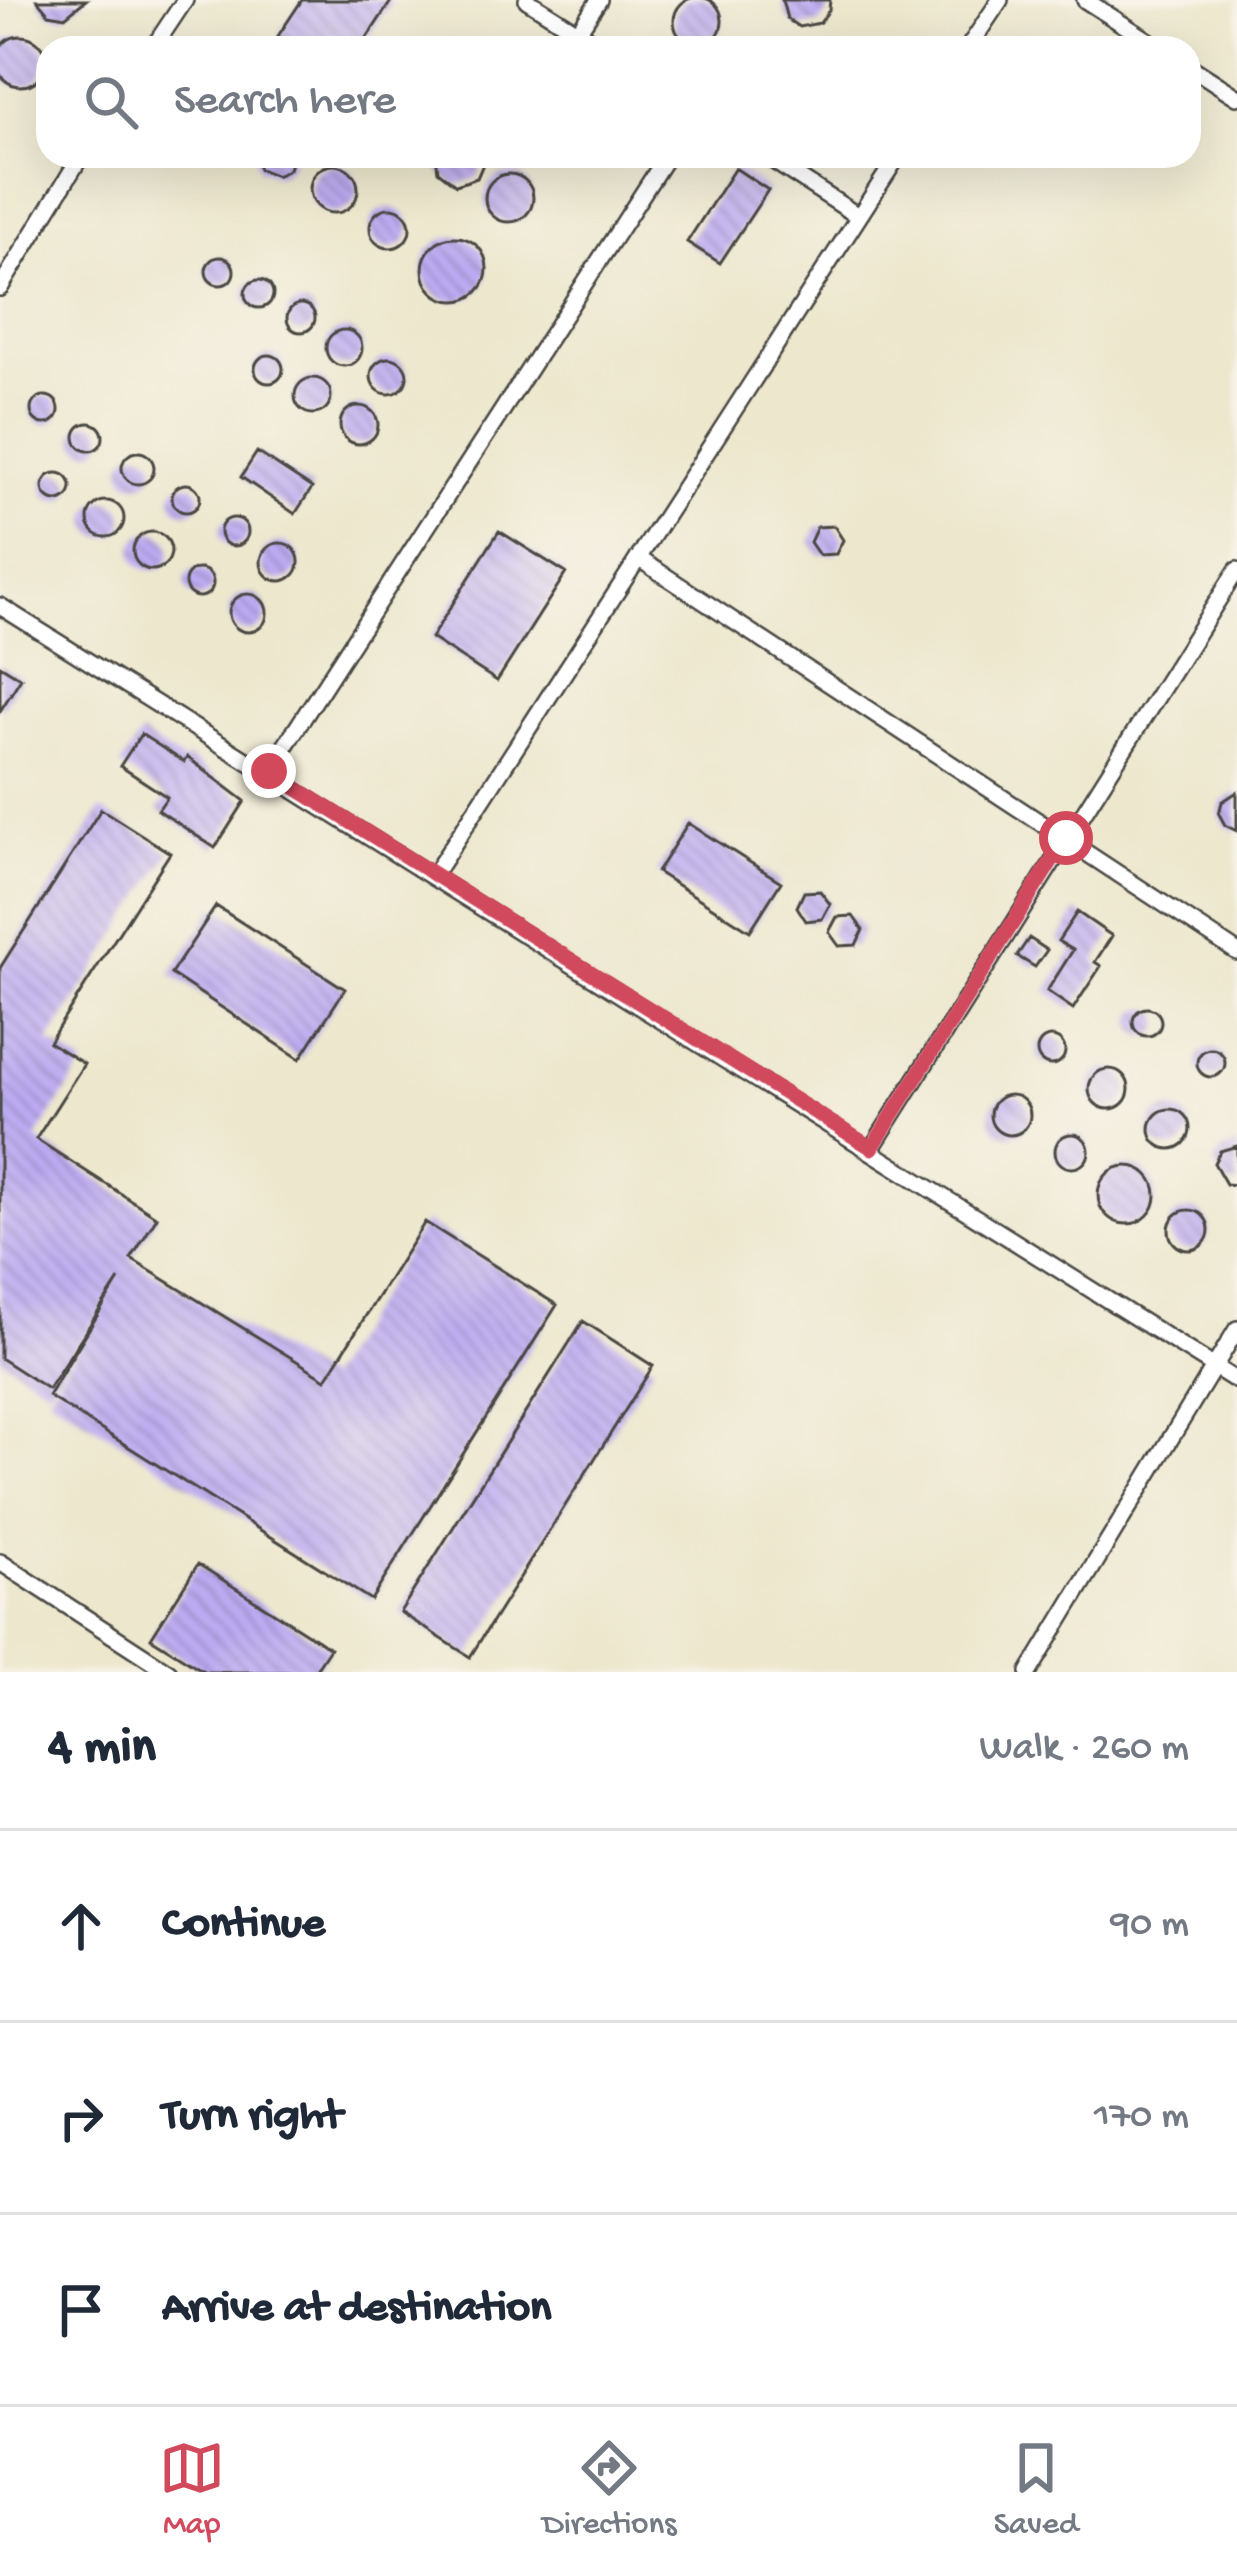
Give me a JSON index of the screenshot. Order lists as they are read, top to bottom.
{
  "page": {
    "search": "Search here",
    "heading": ["4 min", "Walk · 260 m"],
    "list": [
      ["Continue", "90 m"],
      ["Turn right", "170 m"],
      "Arrive at destination"
    ],
    "nav": ["Map", "Directions", "Saved"]
  }
}
